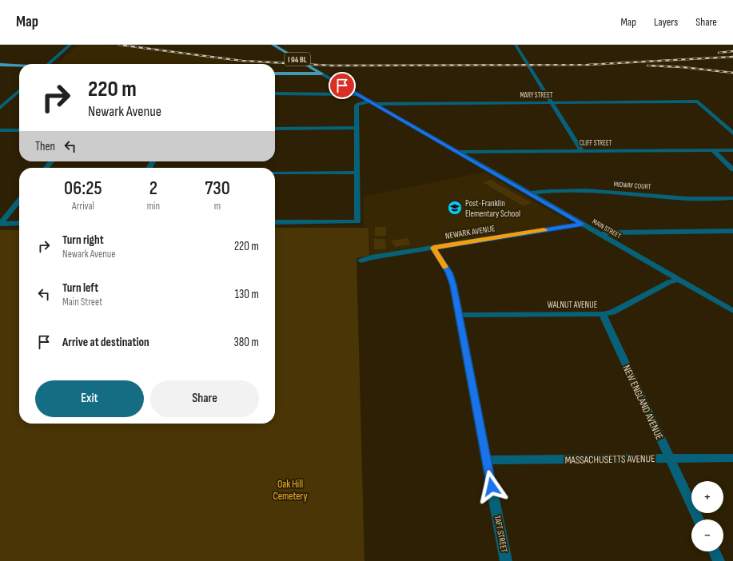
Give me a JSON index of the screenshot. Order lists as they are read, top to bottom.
{
  "streets": {
    "main road": ["I 94 BL", "MAIN STREET"],
    "street": [
      "MARY STREET",
      "CLIFF STREET",
      "MIDWAY COURT",
      "NEWARK AVENUE",
      "WALNUT AVENUE",
      "NEW ENGLAND AVENUE",
      "MASSACHUSETTS AVENUE",
      "TAFT STREET"
    ]
  },
  "crossings": [
    ["I 94 BL", "MAIN STREET"],
    ["MARY STREET", "MAIN STREET"],
    ["CLIFF STREET", "MAIN STREET"],
    ["MIDWAY COURT", "MAIN STREET"],
    ["MAIN STREET", "NEWARK AVENUE"],
    ["MAIN STREET", "WALNUT AVENUE"],
    ["NEWARK AVENUE", "TAFT STREET"],
    ["WALNUT AVENUE", "NEW ENGLAND AVENUE"],
    ["WALNUT AVENUE", "TAFT STREET"],
    ["NEW ENGLAND AVENUE", "MASSACHUSETTS AVENUE"],
    ["MASSACHUSETTS AVENUE", "TAFT STREET"]
  ],
  "parks": ["Oak Hill Cemetery"],
  "places": {
    "school or university": ["Post-Franklin Elementary School"]
  },
  "page": {
    "header": "Map",
    "nav": ["Map", "Layers", "Share"],
    "turn": ["220 m", "Newark Avenue"],
    "then": "Then",
    "eta": [
      "06:25",
      "Arrival",
      "2",
      "min",
      "730",
      "m"
    ],
    "list": [
      {
        "name": "Turn right",
        "note": "Newark Avenue",
        "value": "220 m"
      },
      {
        "name": "Turn left",
        "note": "Main Street",
        "value": "130 m"
      },
      {
        "name": "Arrive at destination",
        "value": "380 m"
      }
    ],
    "buttons": ["Exit", "Share"],
    "map_buttons": ["+", "−"]
  }
}
